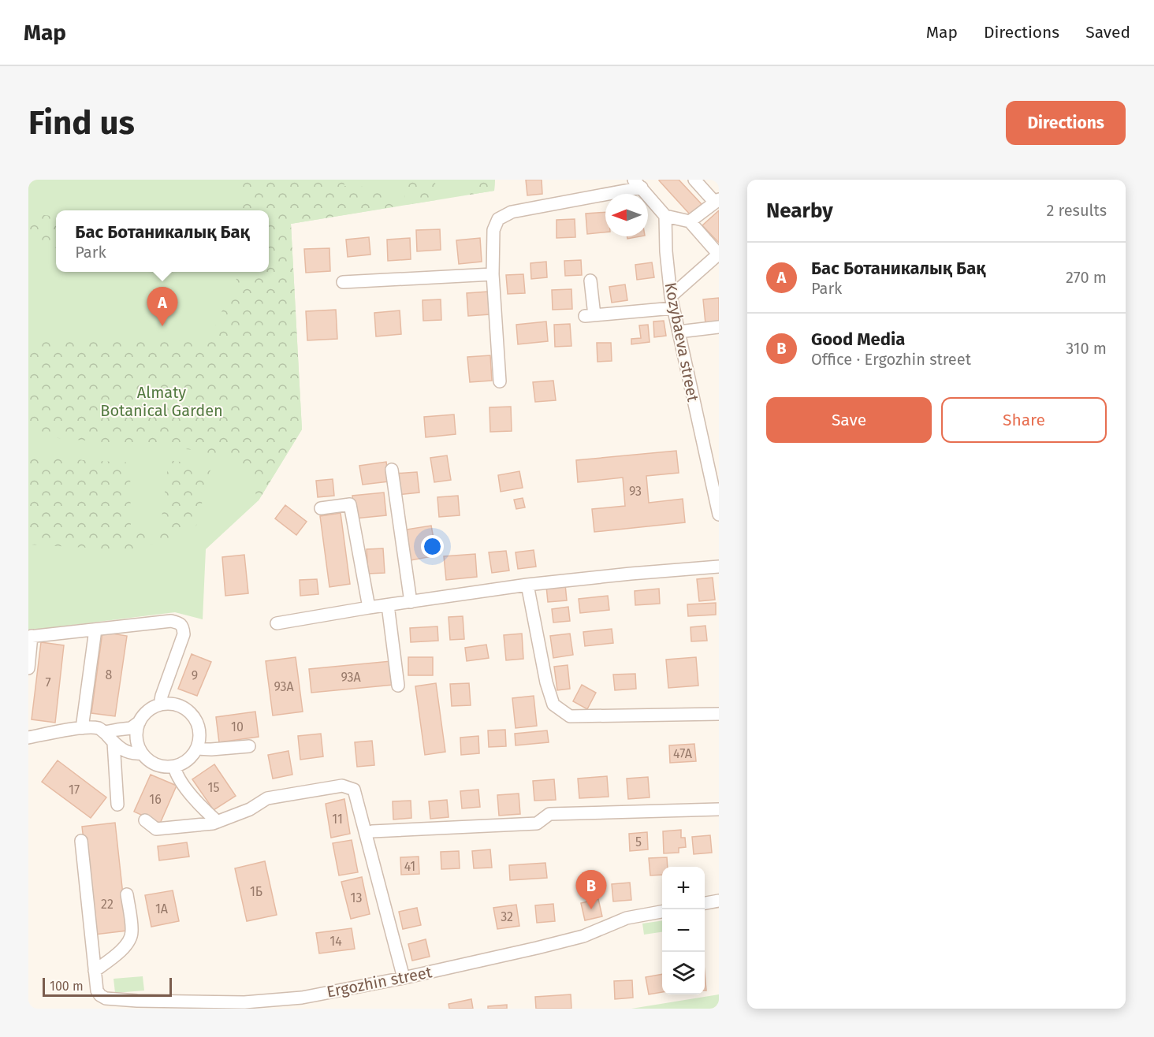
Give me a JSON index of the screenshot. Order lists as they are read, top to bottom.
{
  "streets": {
    "street": ["Kozybaeva street", "Ergozhin street"]
  },
  "parks": ["Almaty Botanical Garden"],
  "house_numbers": [
    "93",
    "8",
    "9",
    "93А",
    "7",
    "93А",
    "10",
    "47А",
    "15",
    "17",
    "16",
    "11",
    "5",
    "41",
    "1Б",
    "13",
    "22",
    "1А",
    "32",
    "14"
  ],
  "scale_bar": "100 m",
  "north": "left",
  "page": {
    "header": "Map",
    "nav": ["Map", "Directions", "Saved"],
    "buttons": [
      "Directions",
      ["Save", "Share"]
    ],
    "title": "Find us",
    "heading": ["Nearby", "2 results"],
    "popup": ["Бас Ботаникалық Бақ", "Park"],
    "list": [
      {
        "mark": "A",
        "name": "Бас Ботаникалық Бақ",
        "note": "Park",
        "value": "270 m"
      },
      {
        "mark": "B",
        "name": "Good Media",
        "note": "Office · Ergozhin street",
        "value": "310 m"
      }
    ],
    "pins": ["A", "B"],
    "map_buttons": ["+", "−"],
    "scale": "100 m"
  }
}
